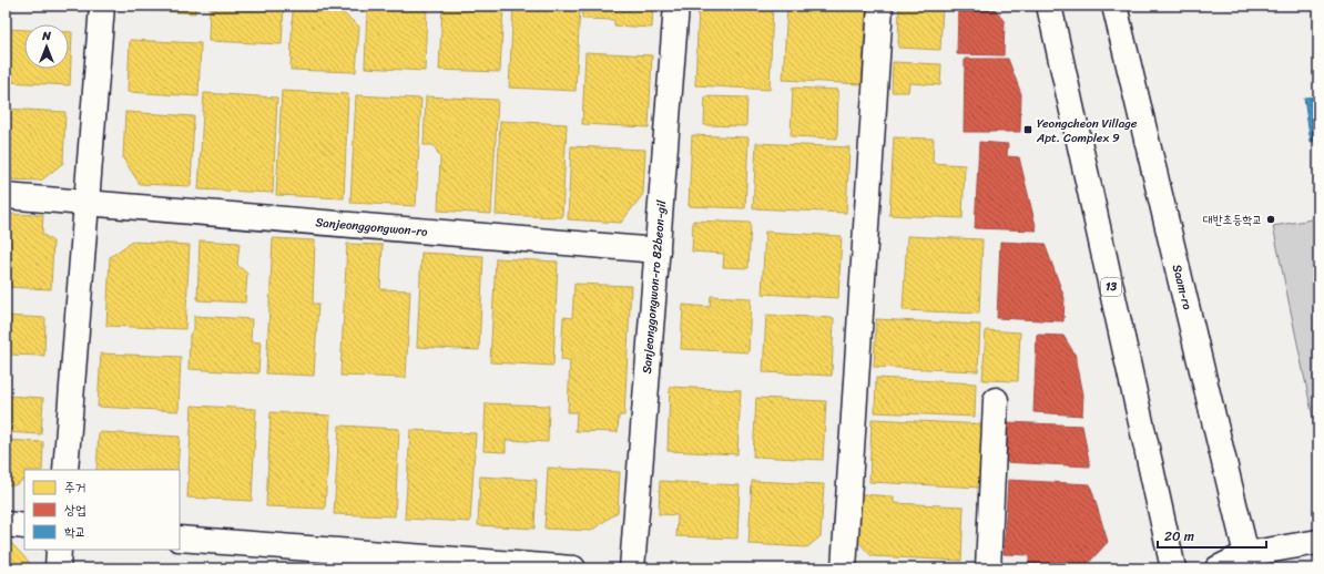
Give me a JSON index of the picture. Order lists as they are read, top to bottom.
{
  "streets": {
    "street": [
      "Sanjeonggongwon-ro",
      "Sanjeonggongwon-ro 82beon-gil",
      "13",
      "Saam-ro"
    ]
  },
  "crossings": [
    ["Sanjeonggongwon-ro", "Sanjeonggongwon-ro 82beon-gil"]
  ],
  "places": {
    "transit": ["Yeongcheon Village Apt. Complex 9"],
    "other": ["대반초등학교"]
  },
  "legend": ["주거", "상업", "학교"],
  "scale_bar": "20 m",
  "north": "top"
}
